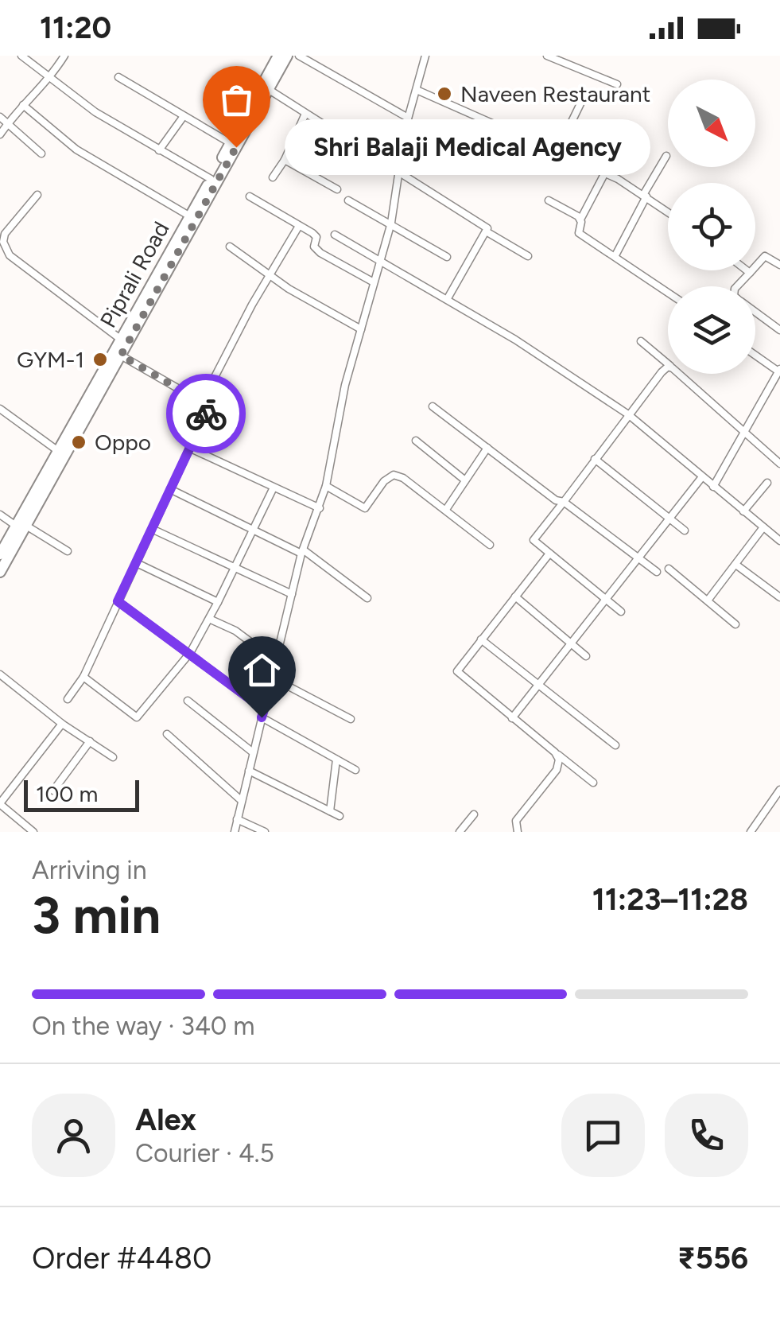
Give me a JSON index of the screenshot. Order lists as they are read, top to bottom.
{
  "streets": {
    "main road": ["Piprali Road"]
  },
  "places": [
    "Naveen Restaurant",
    "Shri Balaji Medical Agency",
    "GYM-1",
    "Oppo"
  ],
  "scale_bar": "100 m",
  "north": "bottom right",
  "page": {
    "status": "11:20",
    "bubble": "Shri Balaji Medical Agency",
    "scale": "100 m",
    "heading": ["3 min", "Arriving in", "11:23–11:28"],
    "panel": [
      "Alex",
      "Courier · 4.5",
      "Order #4480",
      "₹556"
    ],
    "bar": "On the way · 340 m"
  }
}
